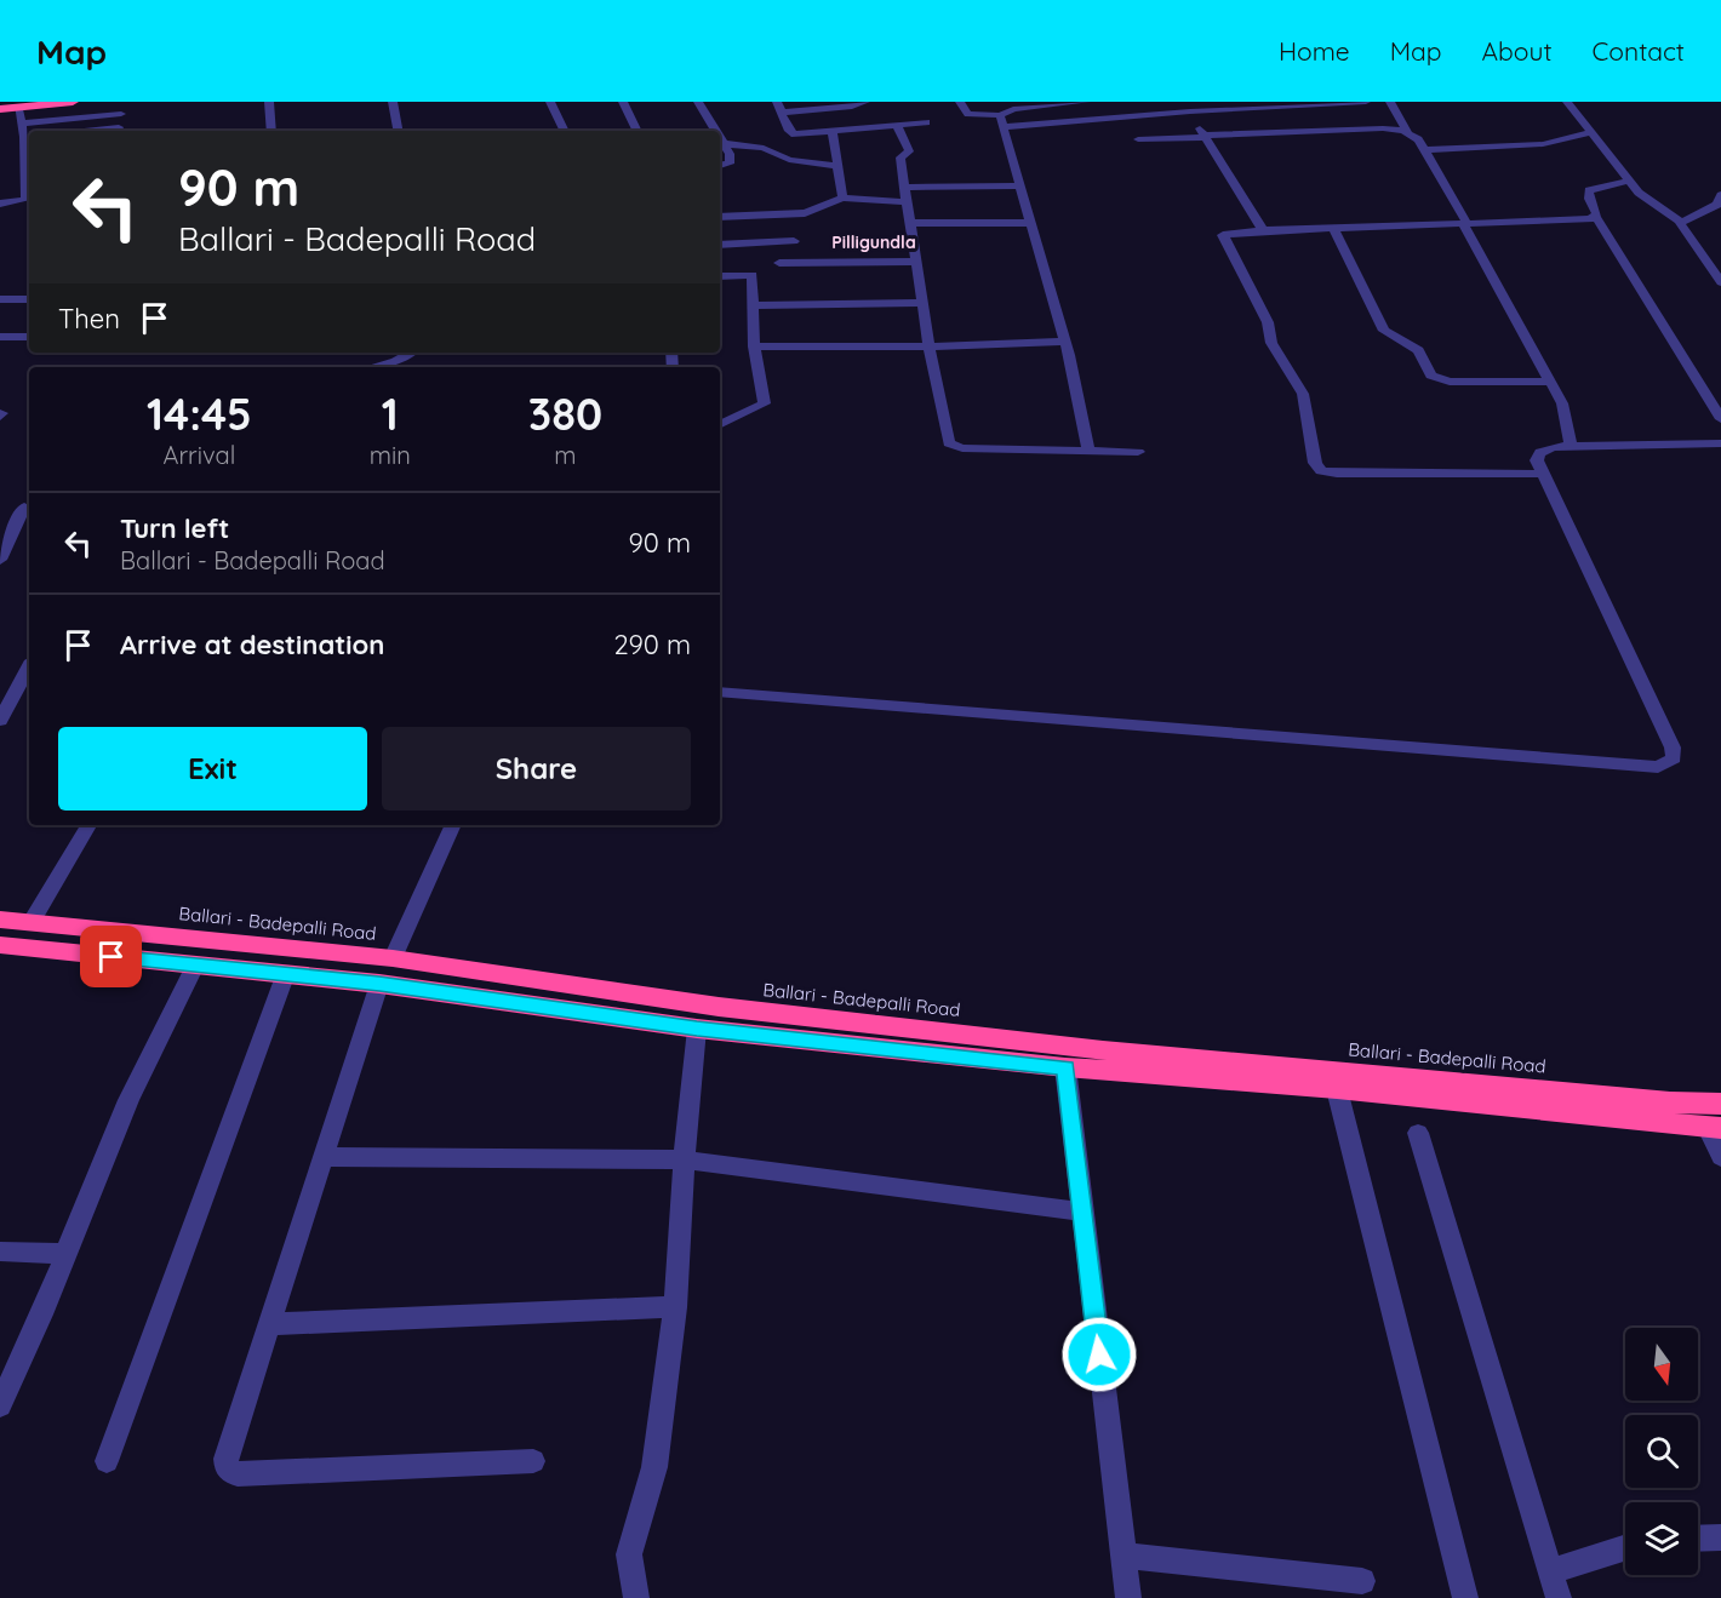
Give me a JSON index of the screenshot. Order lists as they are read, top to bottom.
{
  "streets": {
    "highway": ["Ballari - Badepalli Road"]
  },
  "districts": ["Pilligundla"],
  "north": "bottom",
  "page": {
    "header": "Map",
    "nav": [
      "Home",
      "Map",
      "About",
      "Contact"
    ],
    "turn": ["90 m", "Ballari - Badepalli Road"],
    "then": "Then",
    "eta": [
      "14:45",
      "Arrival",
      "1",
      "min",
      "380",
      "m"
    ],
    "list": [
      {
        "name": "Turn left",
        "note": "Ballari - Badepalli Road",
        "value": "90 m"
      },
      {
        "name": "Arrive at destination",
        "value": "290 m"
      }
    ],
    "buttons": ["Exit", "Share"]
  }
}
